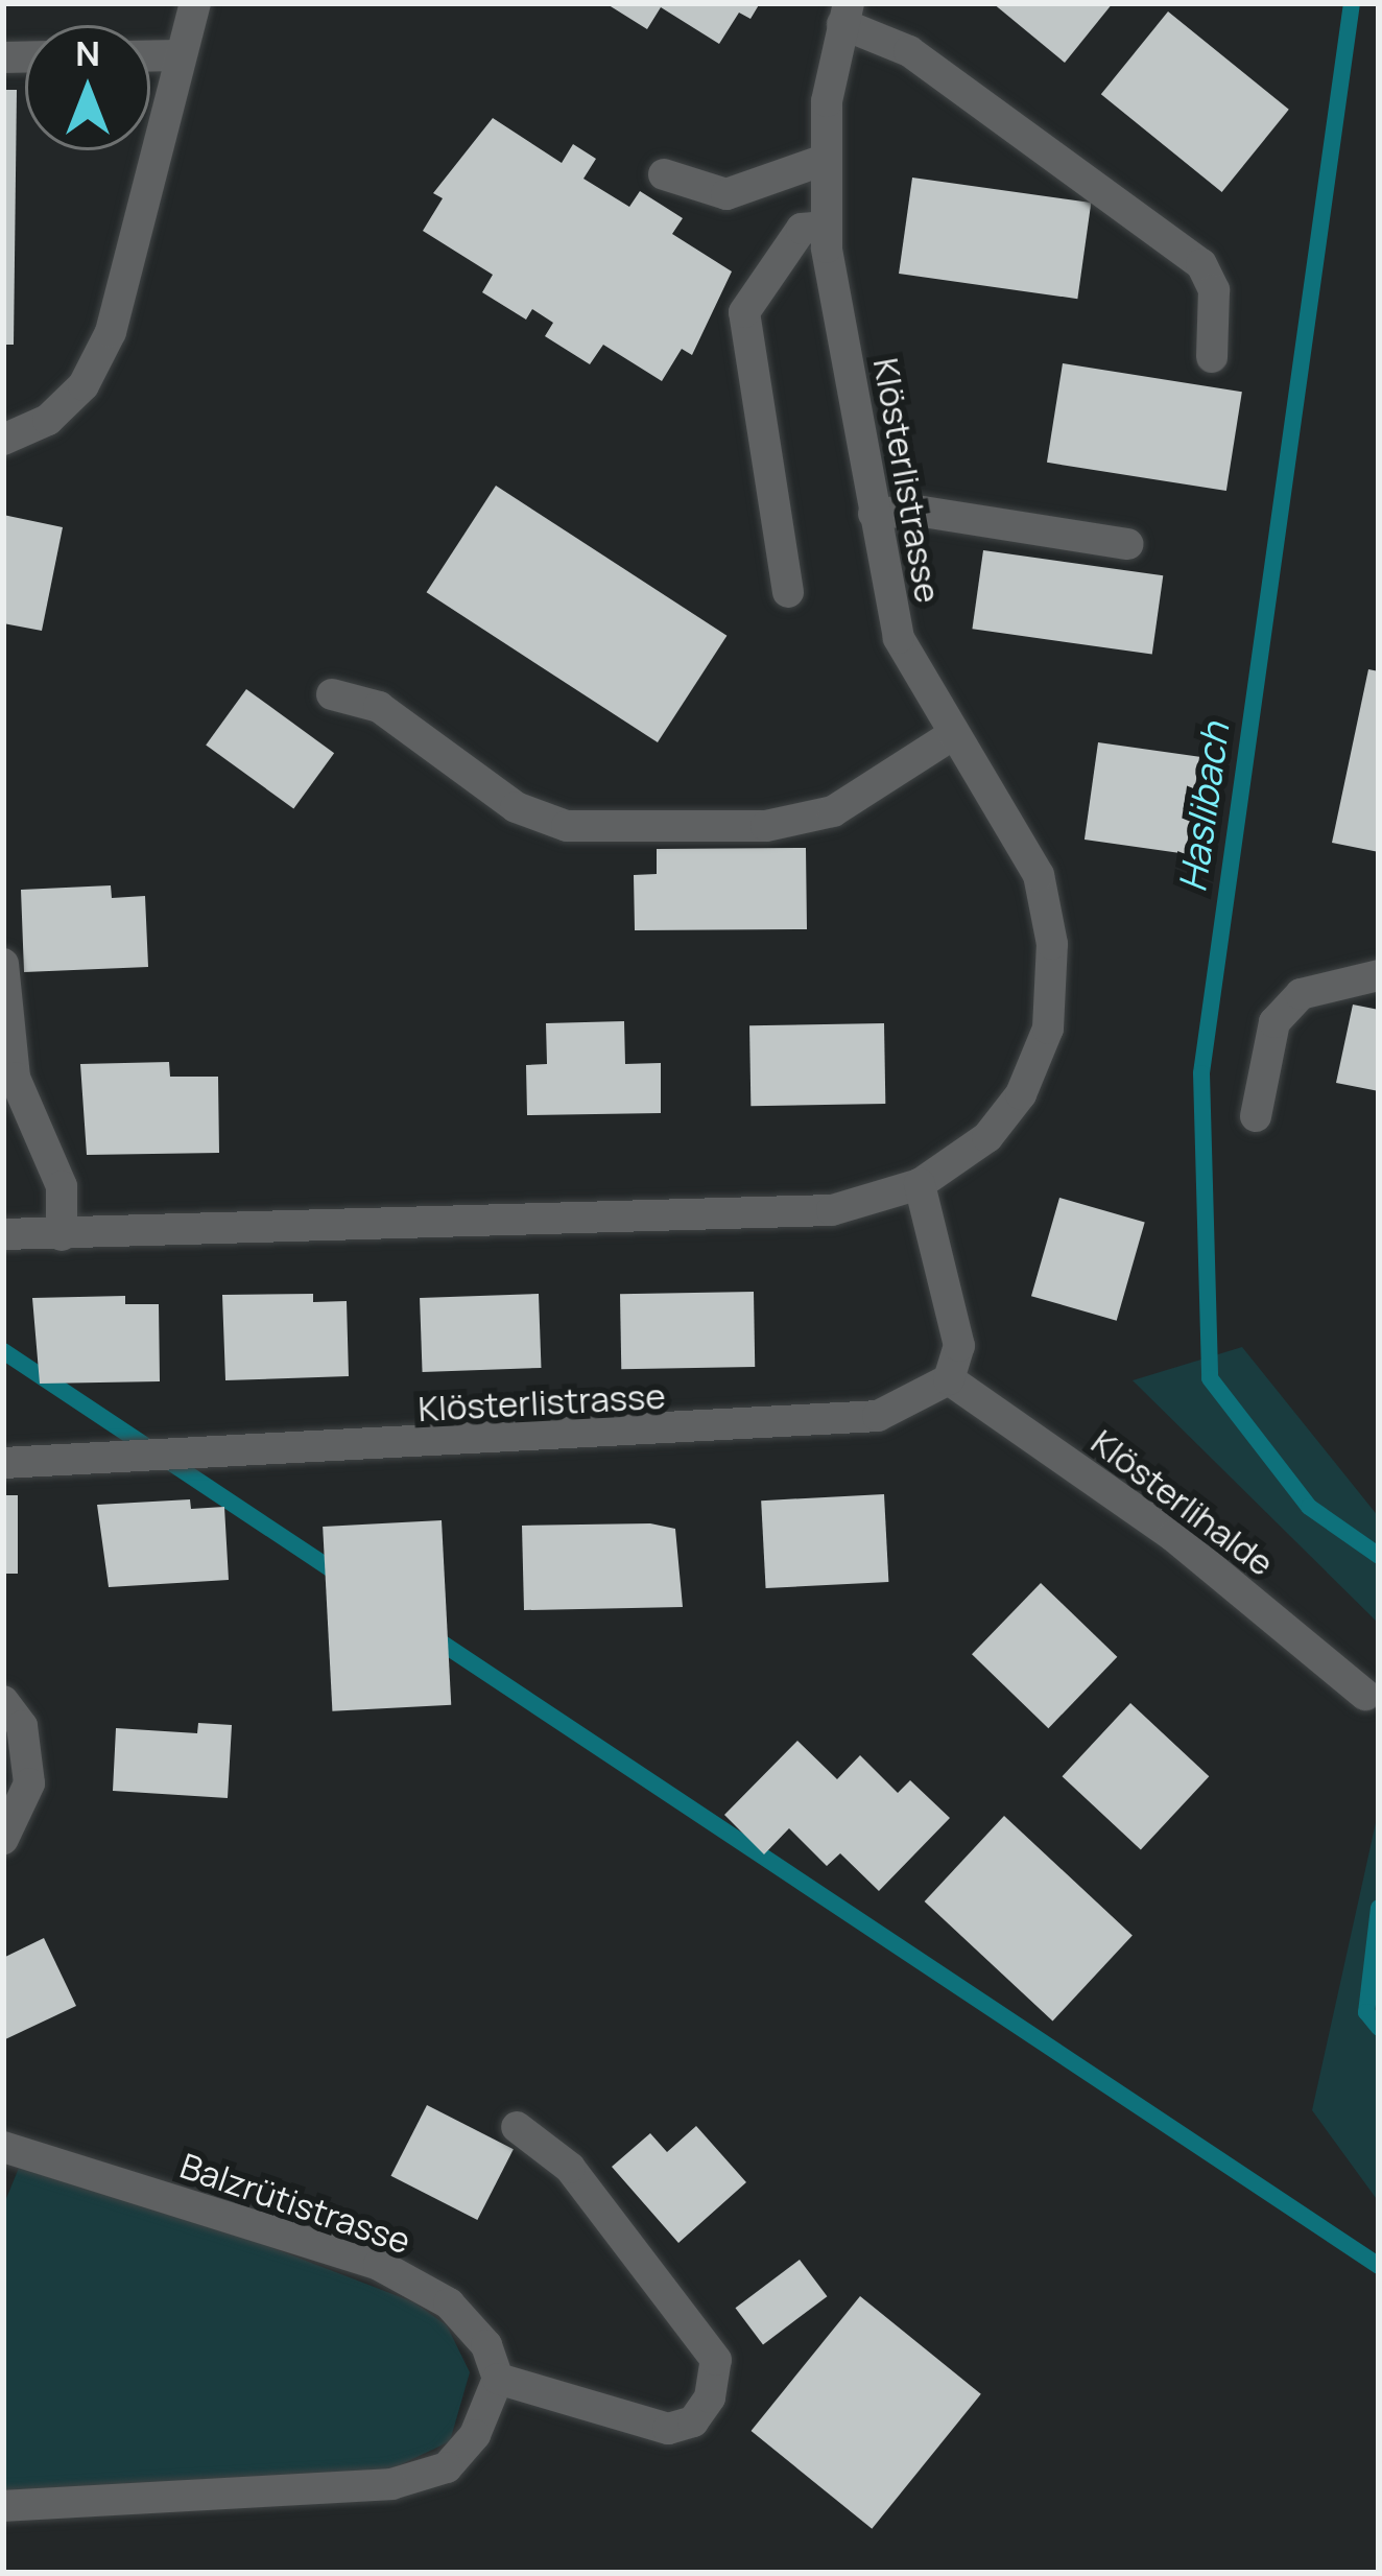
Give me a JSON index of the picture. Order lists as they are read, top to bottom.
{
  "streets": {
    "street": ["Klösterlistrasse", "Klösterlihalde", "Balzrütistrasse"]
  },
  "crossings": [
    ["Klösterlistrasse", "Klösterlihalde"]
  ],
  "water": ["Haslibach"],
  "north": "top"
}
